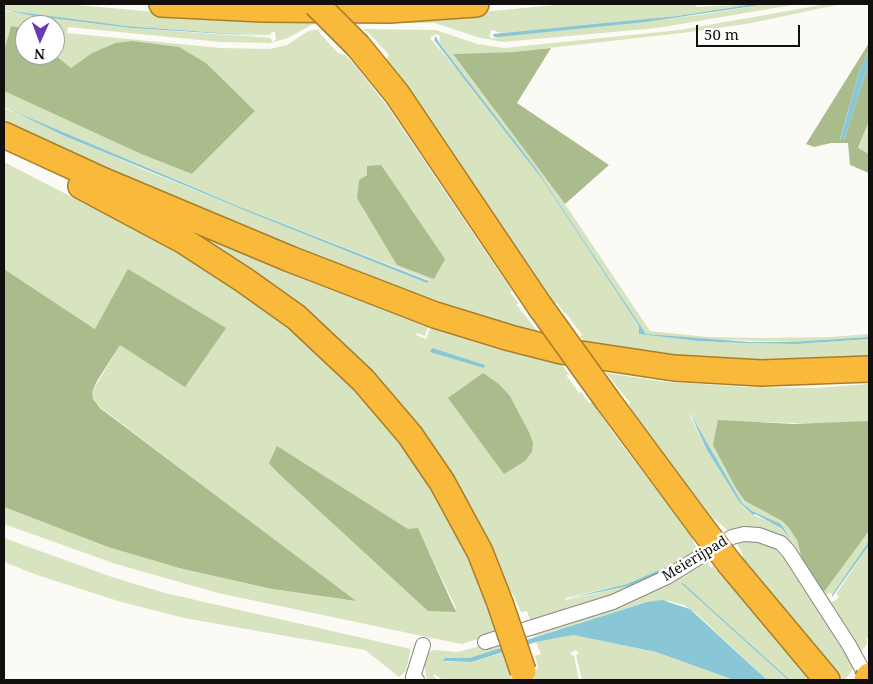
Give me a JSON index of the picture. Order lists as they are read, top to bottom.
{
  "streets": {
    "street": ["Meierijpad"]
  },
  "scale_bar": "50 m",
  "north": "bottom"
}
